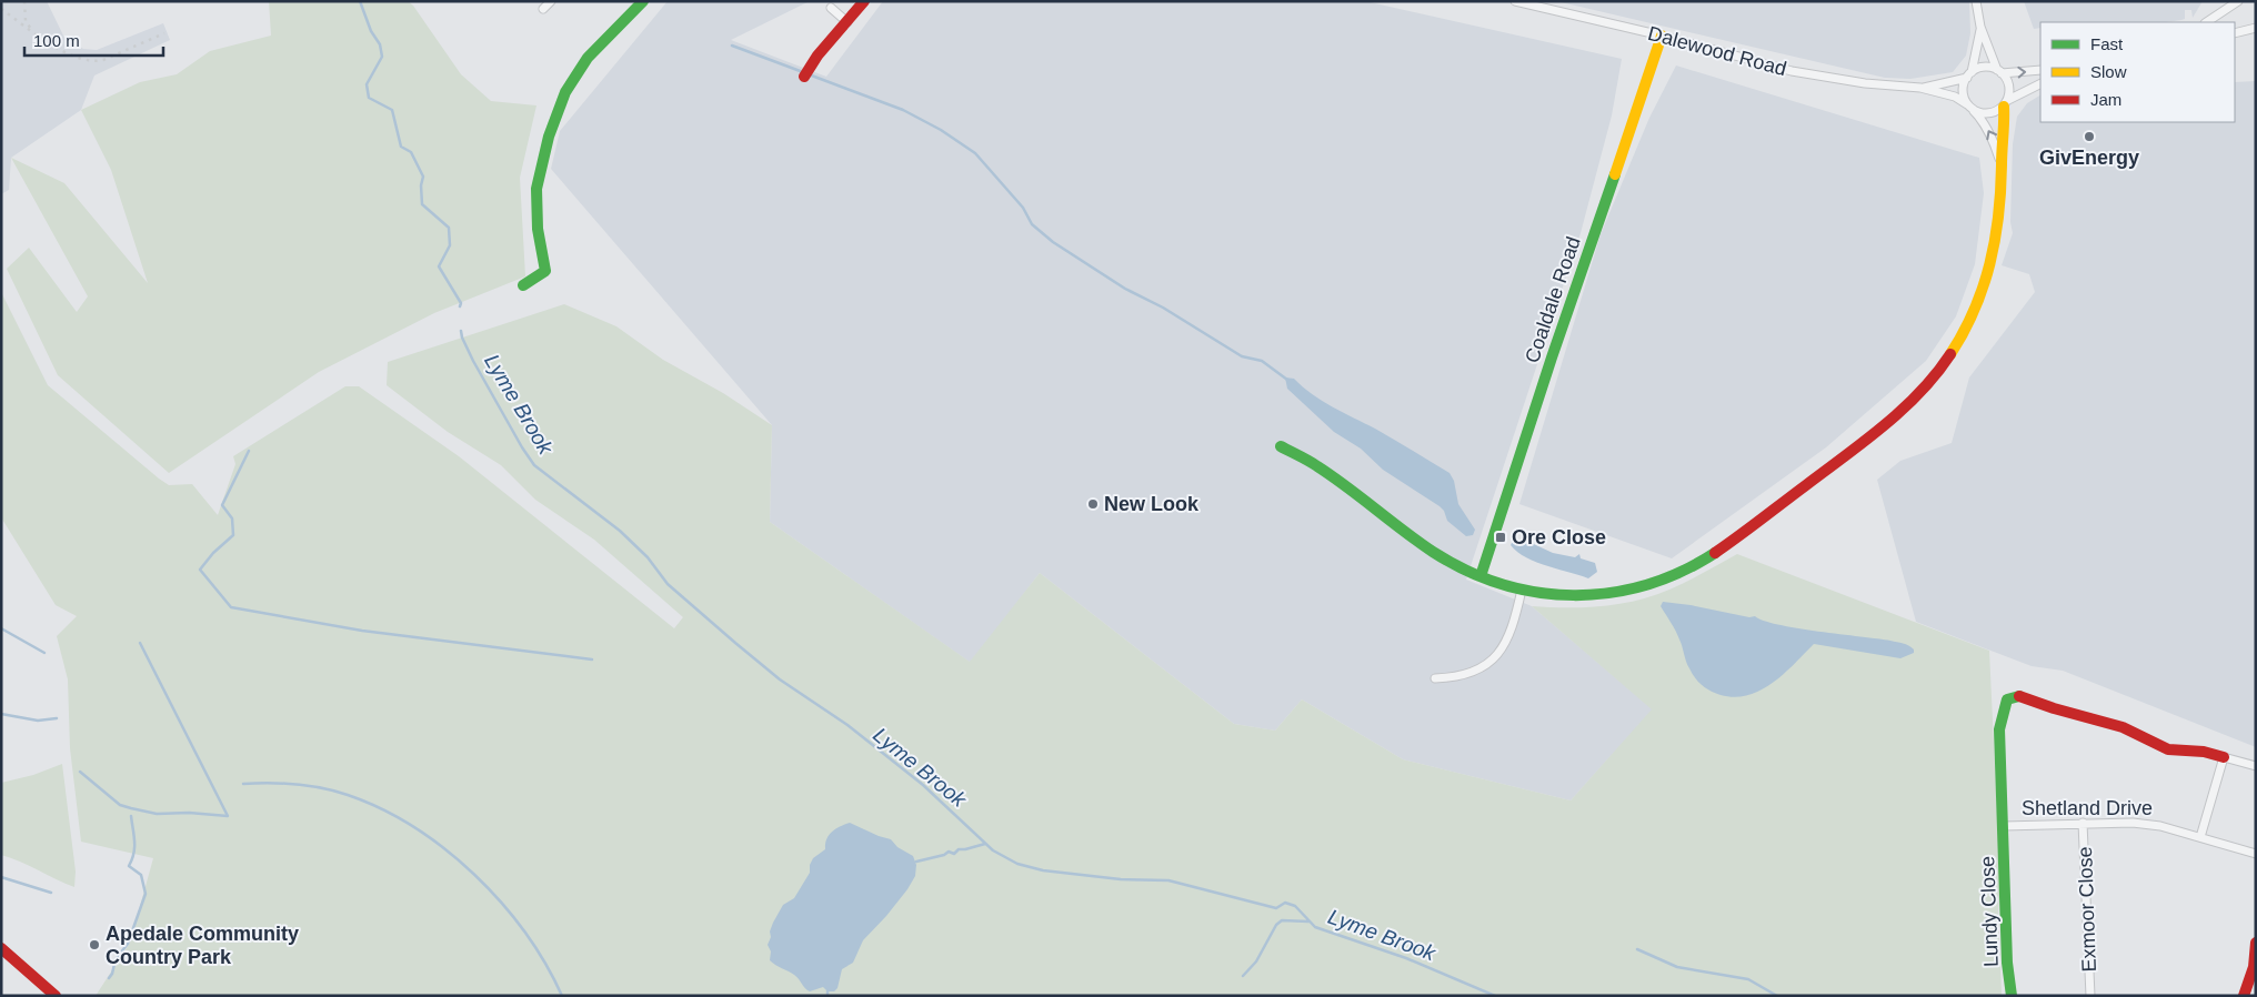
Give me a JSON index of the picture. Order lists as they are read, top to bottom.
{
  "streets": {
    "street": [
      "Dalewood Road",
      "Coaldale Road",
      "Shetland Drive",
      "Exmoor Close",
      "Lundy Close"
    ]
  },
  "crossings": [
    ["Dalewood Road", "Coaldale Road"],
    ["Shetland Drive", "Exmoor Close"],
    ["Shetland Drive", "Lundy Close"]
  ],
  "water": ["Lyme Brook"],
  "places": {
    "other": ["GivEnergy", "New Look", "Apedale Community Country Park"],
    "transit": ["Ore Close"]
  },
  "legend": ["Fast", "Slow", "Jam"],
  "scale_bar": "100 m"
}
